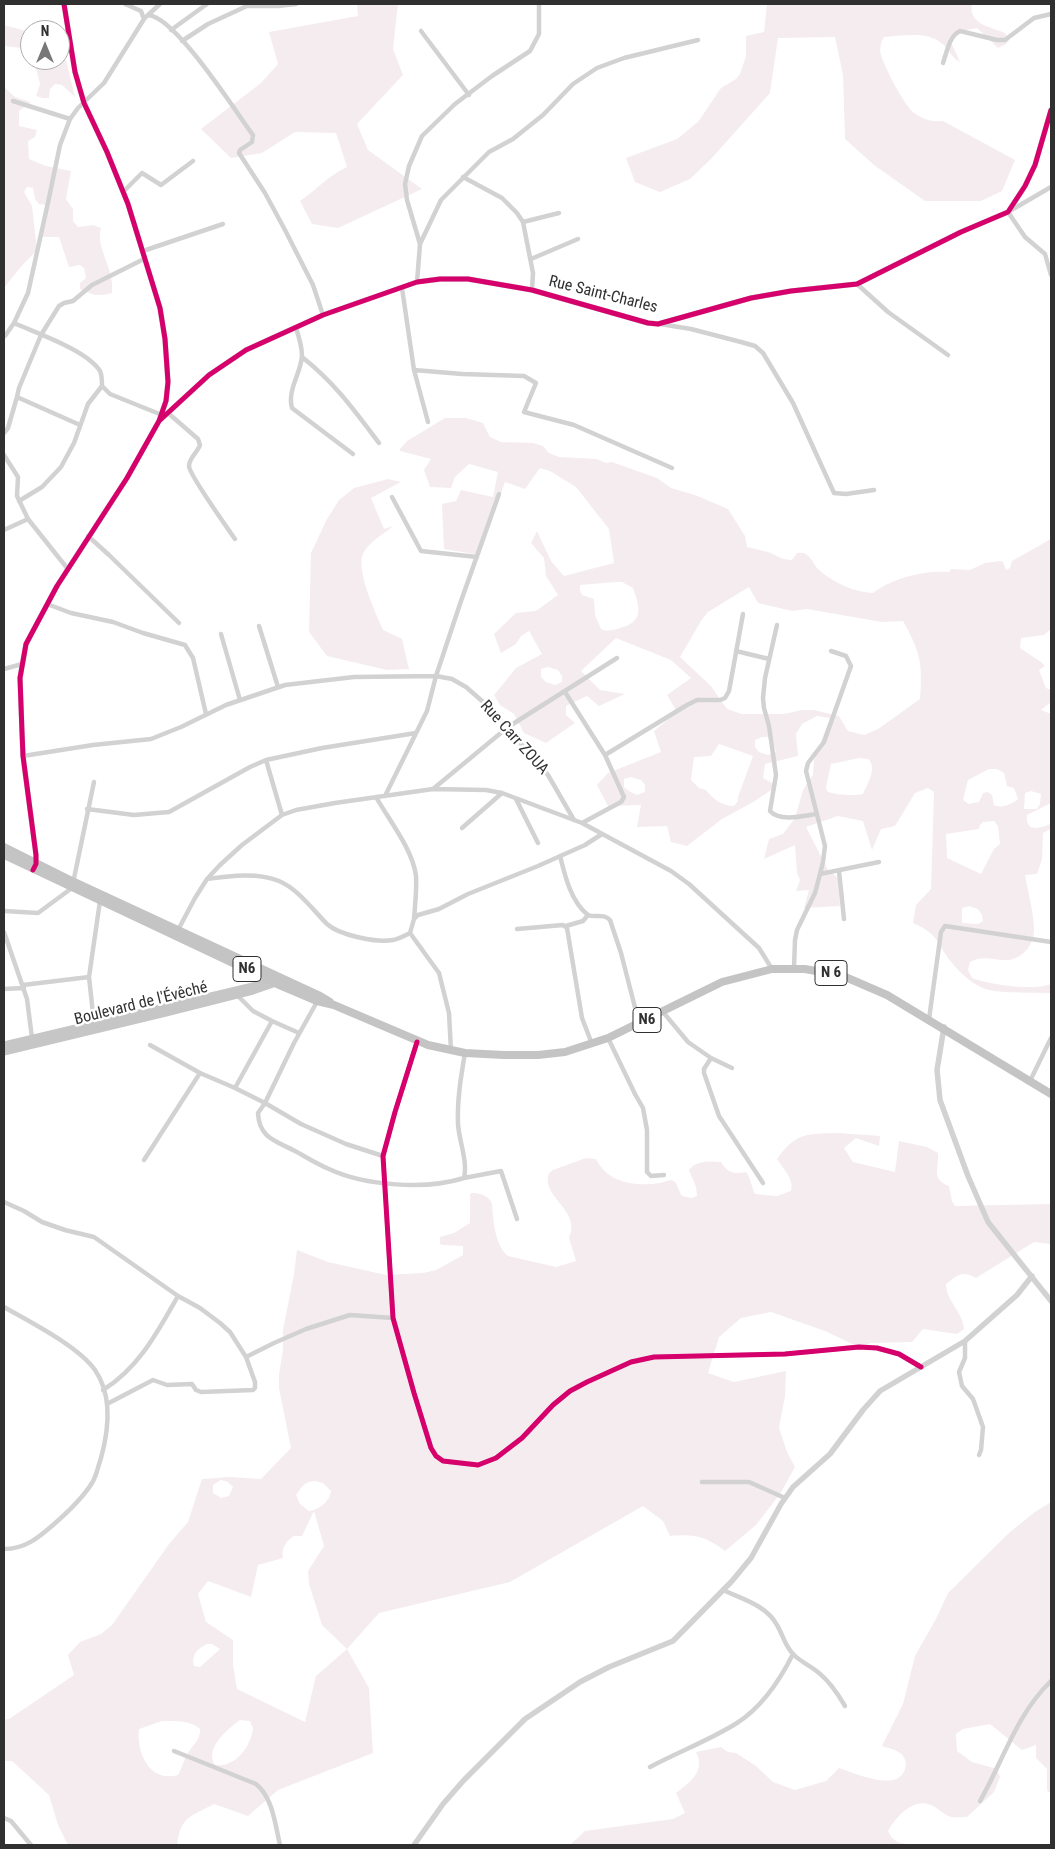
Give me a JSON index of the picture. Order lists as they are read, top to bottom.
{
  "streets": {
    "highway": ["N6", "N 6"],
    "main road": ["Boulevard de l'Évêché"],
    "street": ["Rue Saint-Charles", "Rue Carr ZOUA"]
  },
  "crossings": [
    ["N6", "N 6"],
    ["N6", "Boulevard de l'Évêché"]
  ],
  "north": "top"
}
